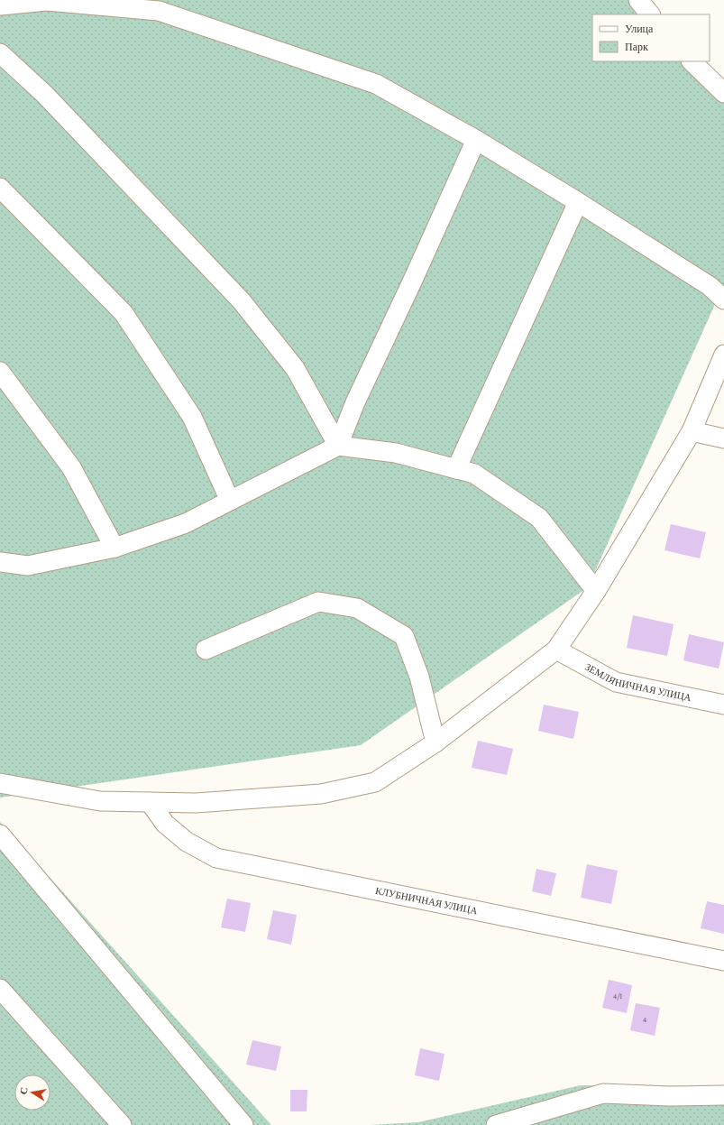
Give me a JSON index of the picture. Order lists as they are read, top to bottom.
{
  "streets": {
    "street": ["ЗЕМЛЯНИЧНАЯ УЛИЦА", "КЛУБНИЧНАЯ УЛИЦА"]
  },
  "house_numbers": ["4/1", "4"],
  "legend": ["Улица", "Парк"],
  "north": "left"
}
